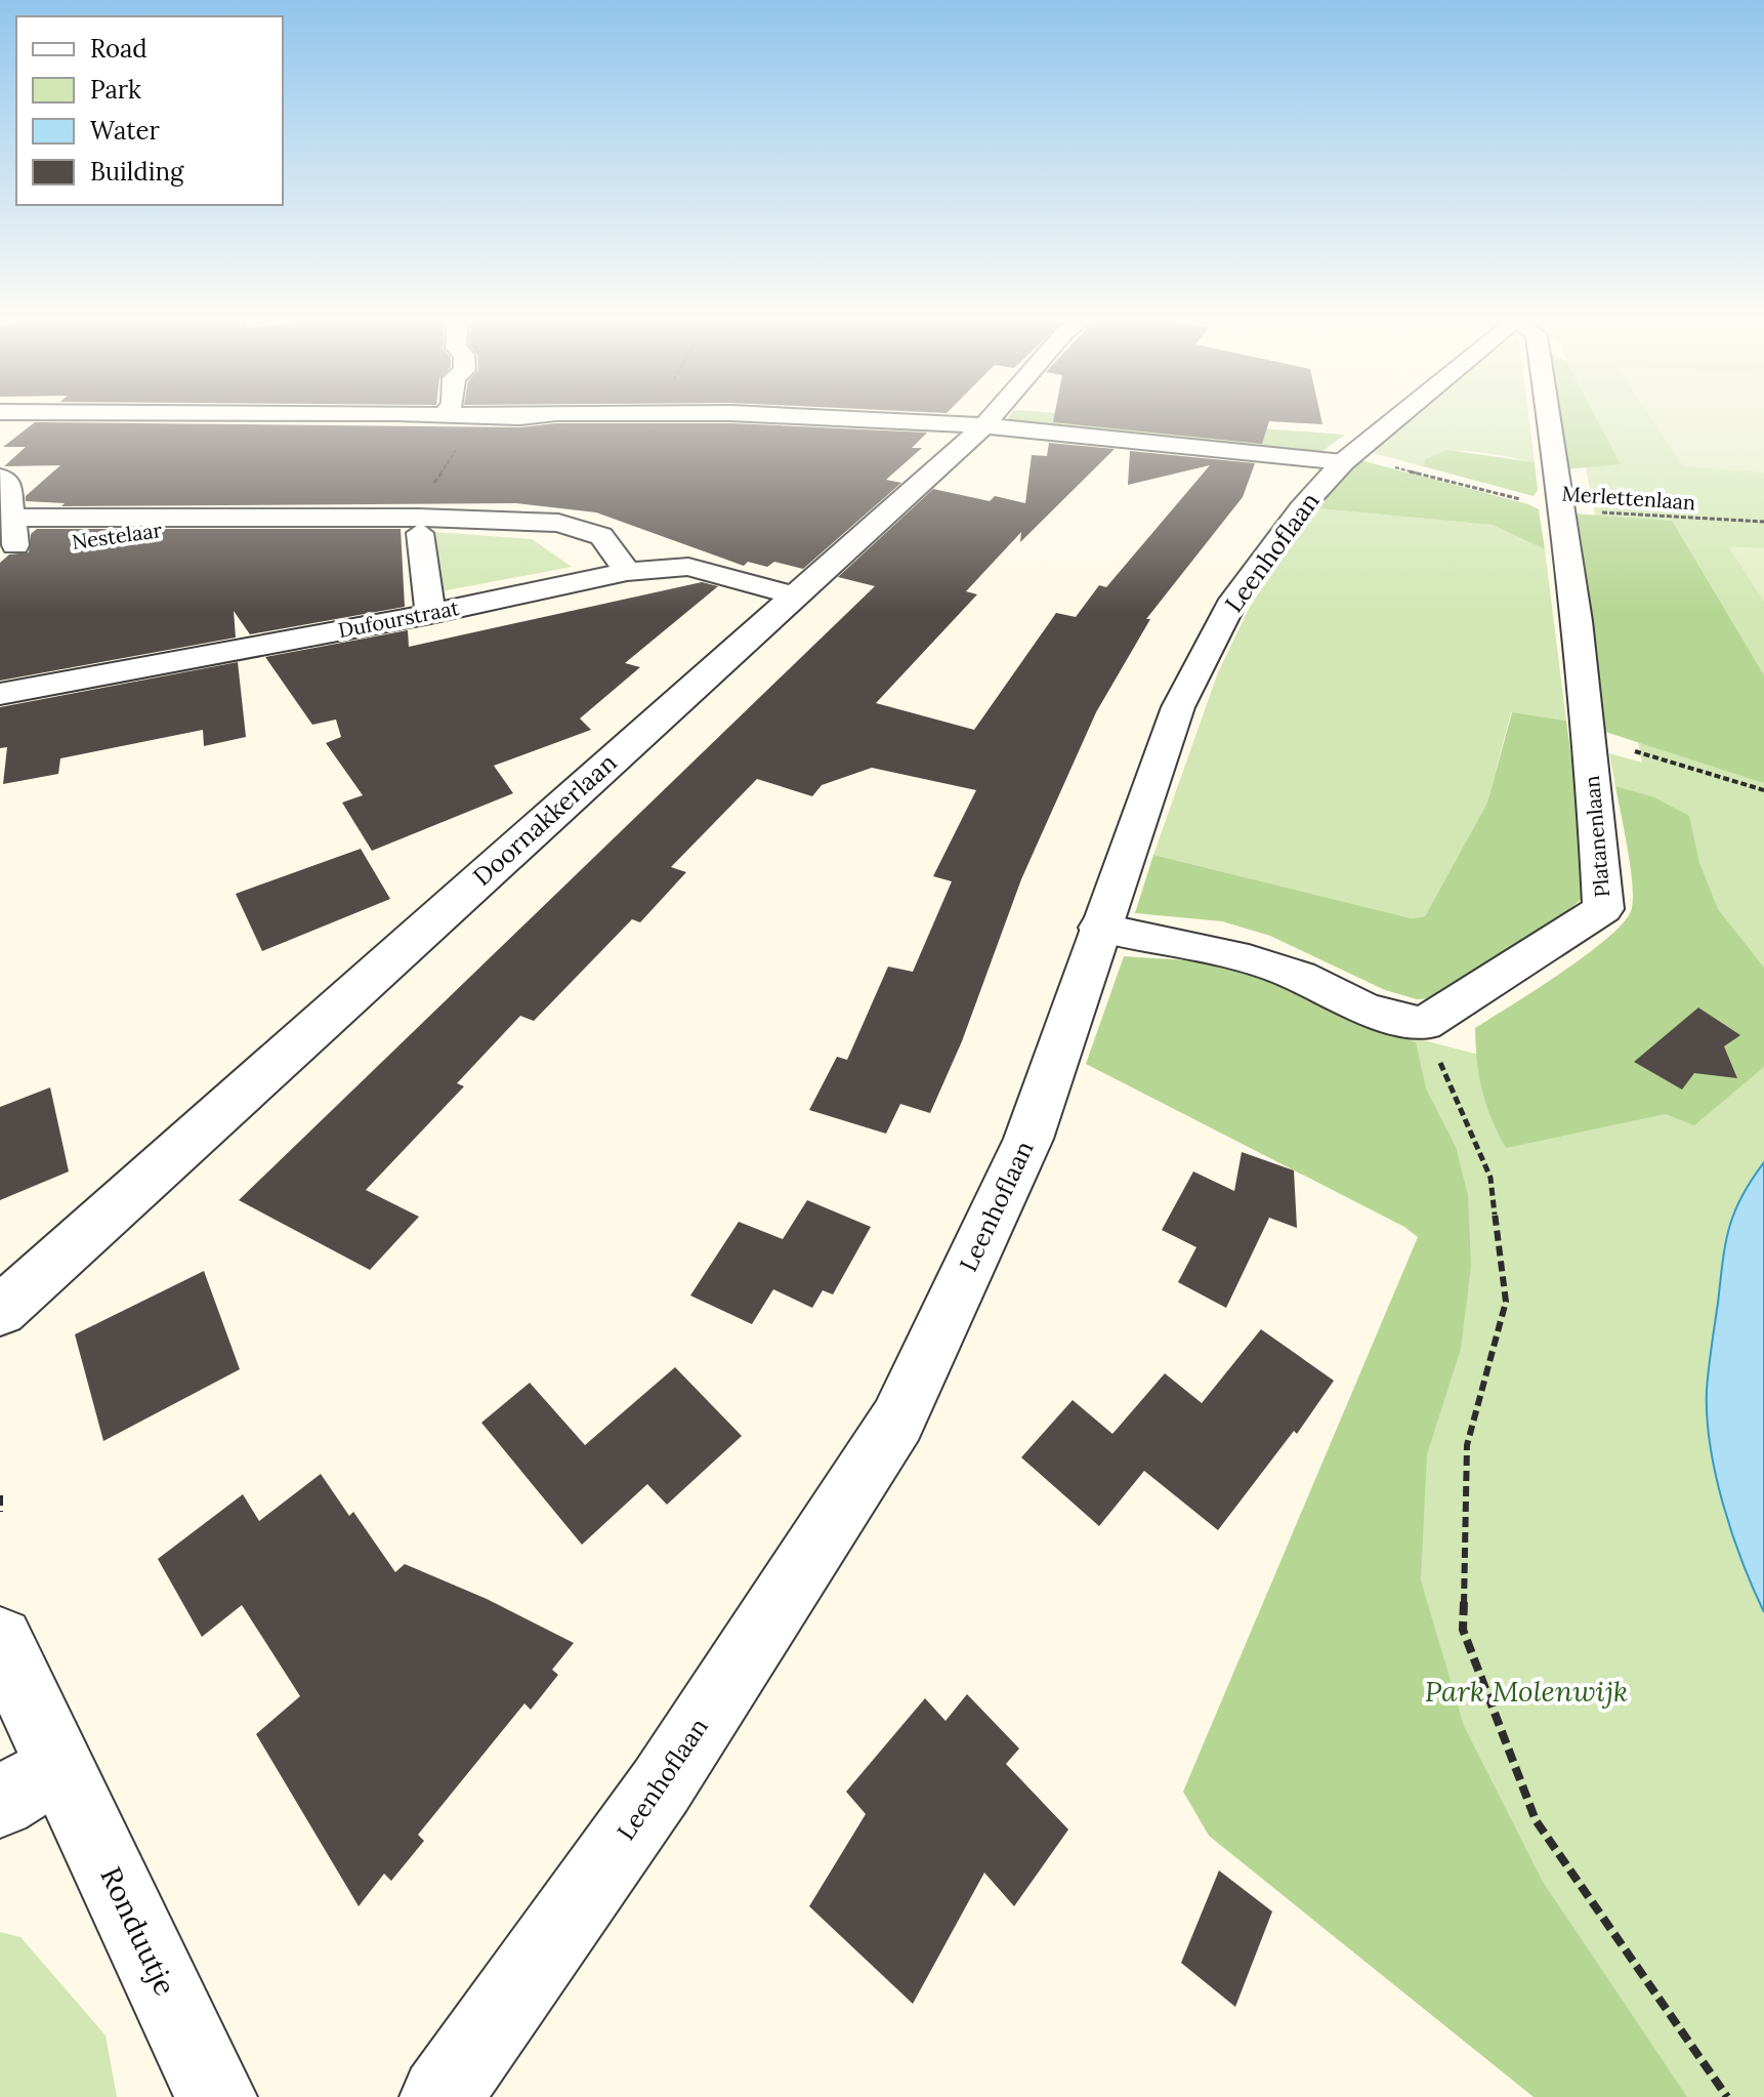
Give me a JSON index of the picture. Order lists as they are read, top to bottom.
{
  "streets": {
    "street": [
      "Nestelaar",
      "Leenhoflaan",
      "Dufourstraat",
      "Doornakkerlaan",
      "Platanenlaan",
      "Ronduutje"
    ],
    "path": ["Merlettenlaan"]
  },
  "crossings": [
    ["Merlettenlaan", "Leenhoflaan"],
    ["Merlettenlaan", "Platanenlaan"],
    ["Nestelaar", "Dufourstraat"],
    ["Dufourstraat", "Doornakkerlaan"]
  ],
  "parks": ["Park Molenwijk"],
  "legend": [
    "Road",
    "Park",
    "Water",
    "Building"
  ]
}
